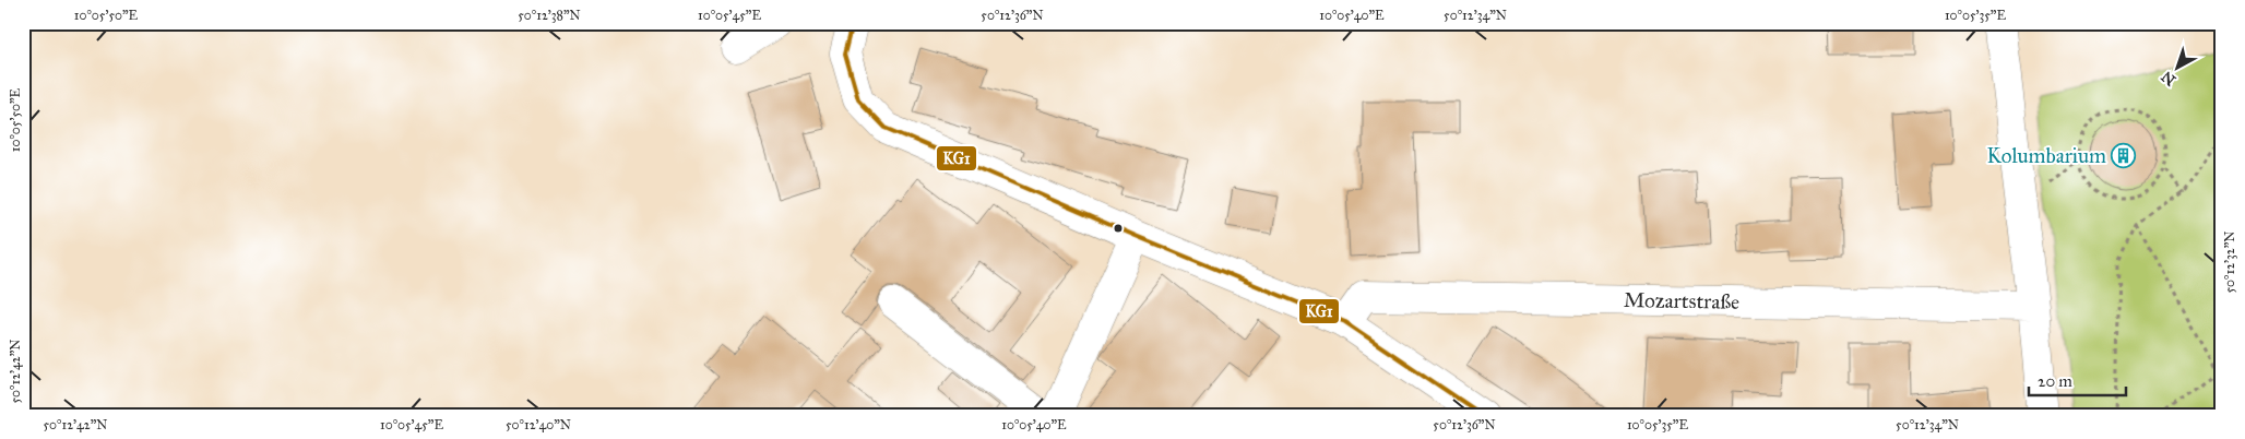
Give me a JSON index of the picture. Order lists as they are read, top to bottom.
{
  "streets": {
    "street": ["Mozartstraße"]
  },
  "places": {
    "building": ["Kolumbarium"]
  },
  "lines": ["transit line KG1"],
  "scale_bar": "20 m",
  "north": "bottom left",
  "coordinates": [
    "10°05'50\"E",
    "50°12'38\"N",
    "10°05'45\"E",
    "50°12'36\"N",
    "10°05'40\"E",
    "50°12'34\"N",
    "10°05'35\"E",
    "50°12'32\"N",
    "50°12'42\"N",
    "50°12'40\"N"
  ]
}
